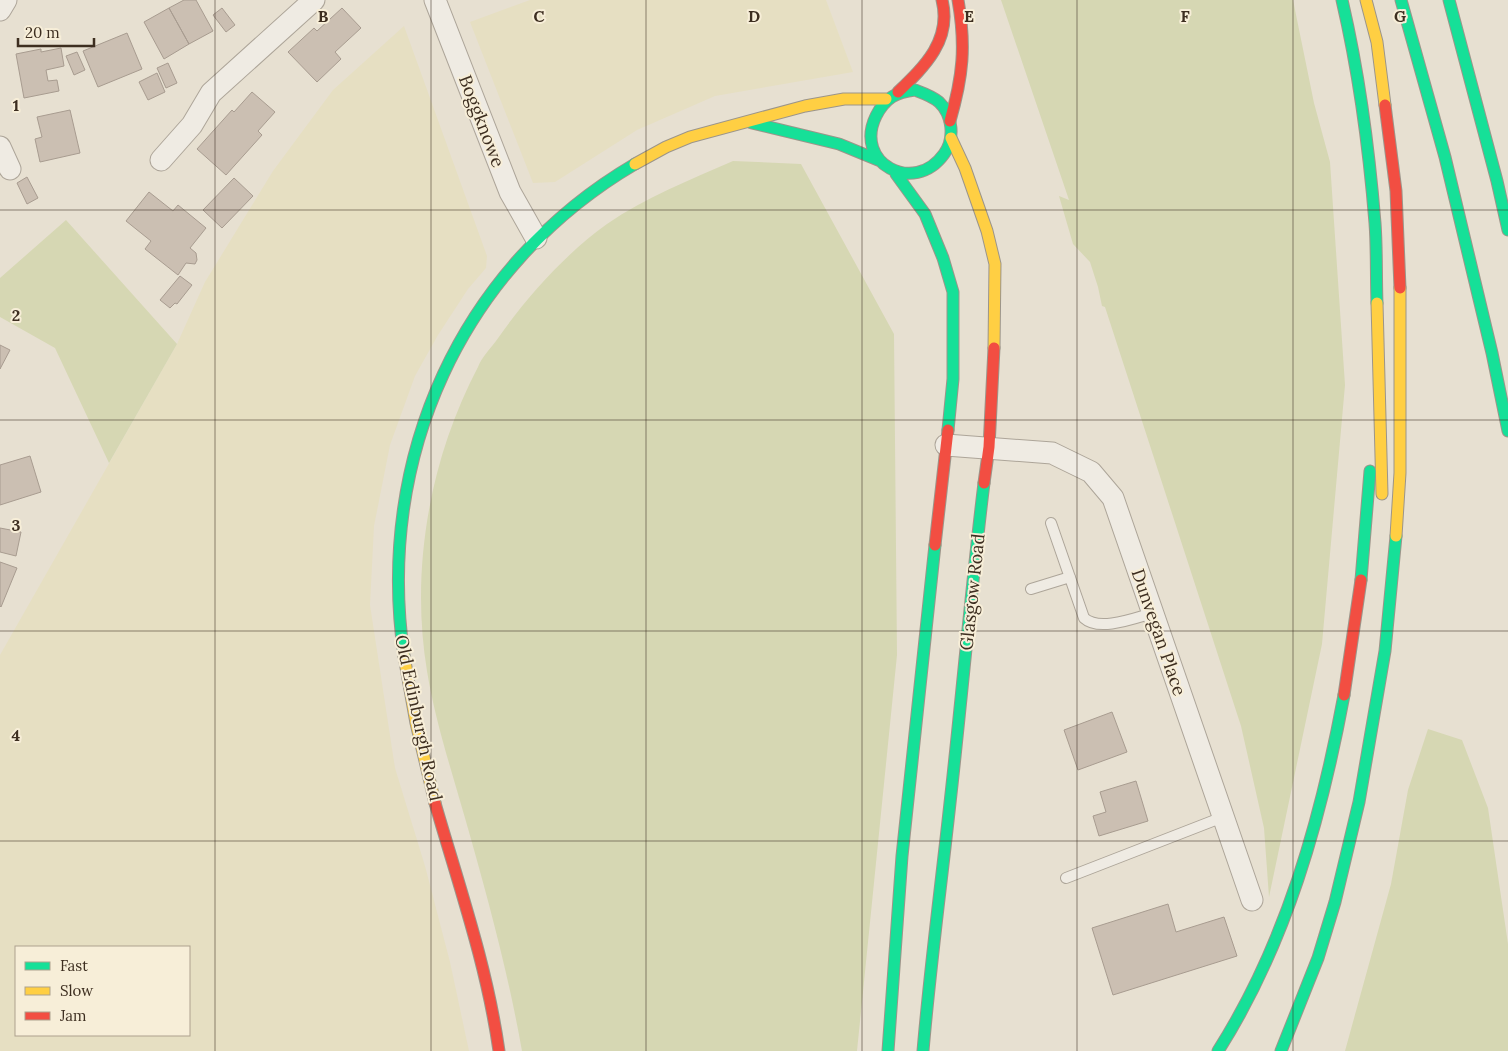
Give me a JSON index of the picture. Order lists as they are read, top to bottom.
{
  "streets": {
    "main road": ["Glasgow Road", "Old Edinburgh Road"],
    "street": ["Boggknowe", "Dunvegan Place"]
  },
  "crossings": [
    ["Boggknowe", "Old Edinburgh Road"],
    ["Glasgow Road", "Dunvegan Place"],
    ["Glasgow Road", "Old Edinburgh Road"]
  ],
  "legend": ["Fast", "Slow", "Jam"],
  "scale_bar": "20 m",
  "grid": {
    "columns": [
      "B",
      "C",
      "D",
      "E",
      "F",
      "G"
    ],
    "rows": [
      "1",
      "2",
      "3",
      "4"
    ]
  }
}
